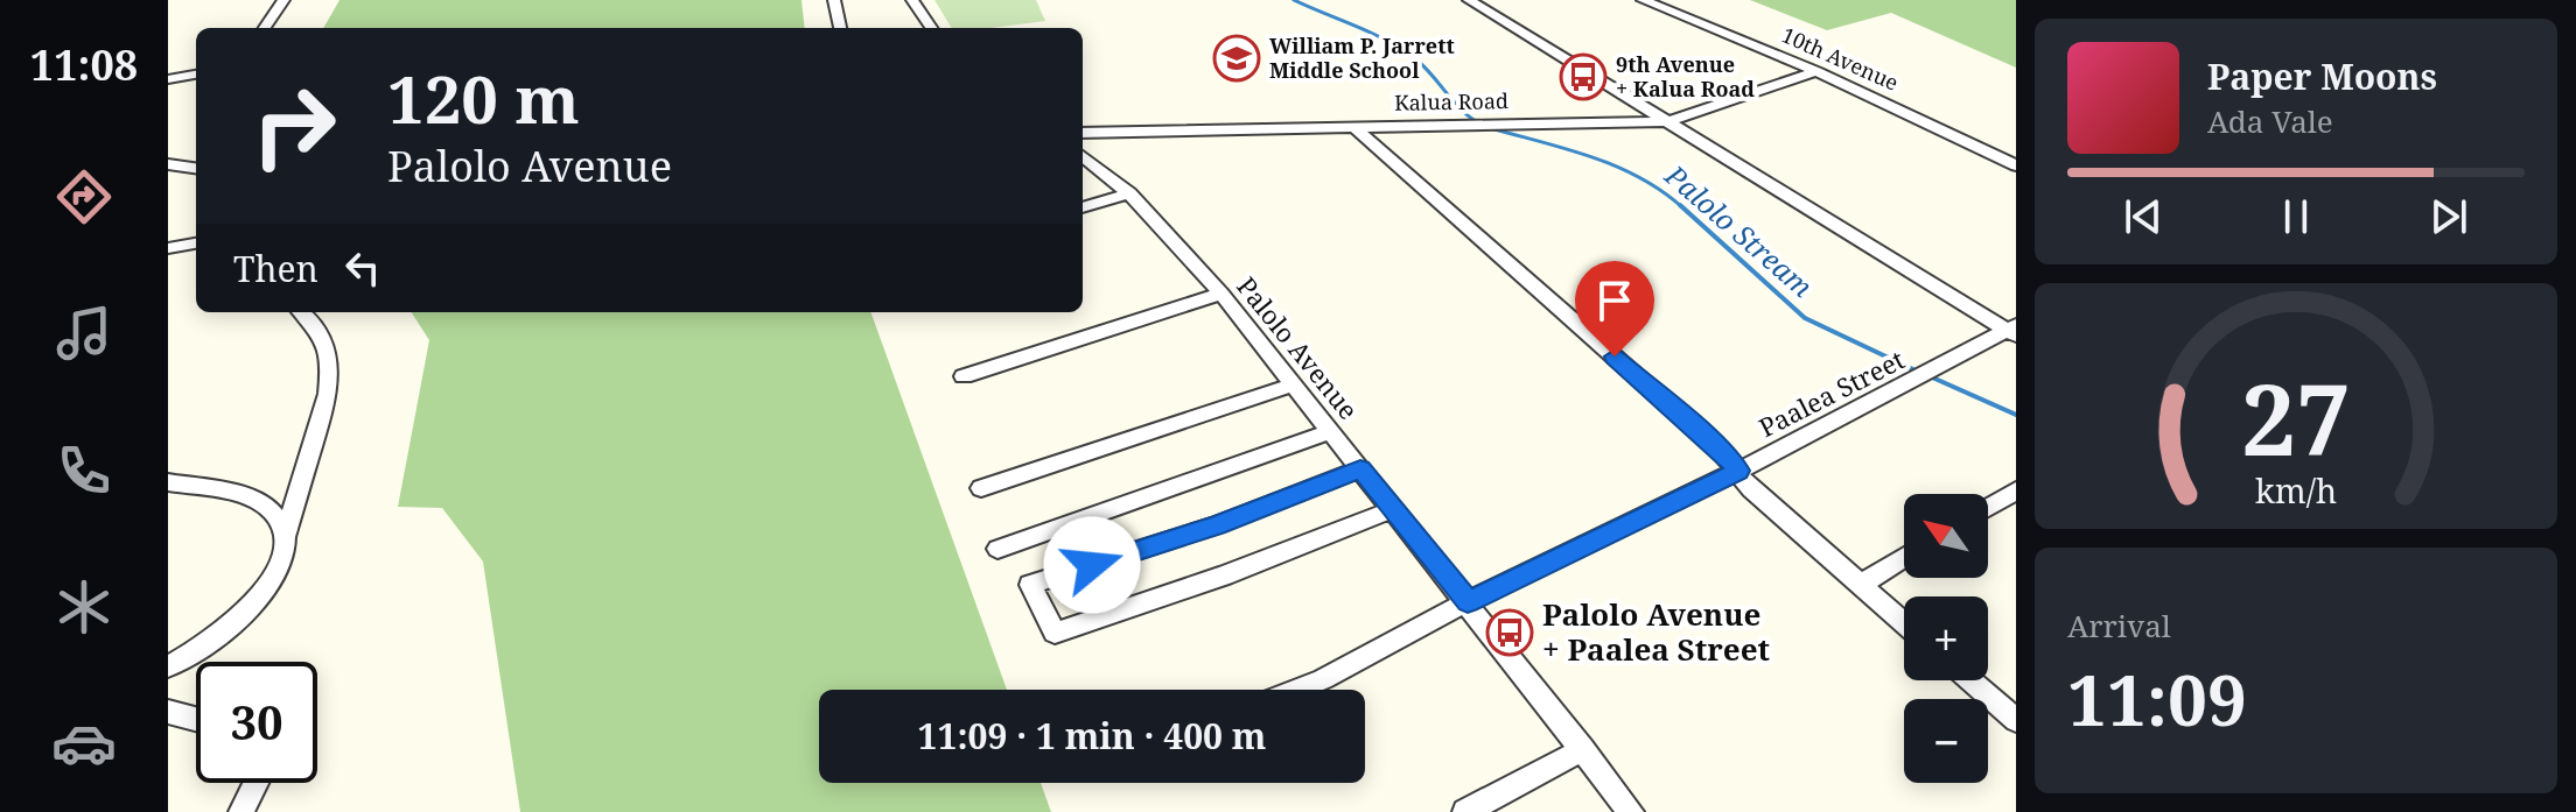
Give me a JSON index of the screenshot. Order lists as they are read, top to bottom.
{
  "streets": {
    "street": [
      "10th Avenue",
      "Kalua Road",
      "Palolo Avenue",
      "Paalea Street"
    ]
  },
  "crossings": [
    ["10th Avenue", "Kalua Road"],
    ["Palolo Avenue", "Paalea Street"]
  ],
  "water": ["Palolo Stream"],
  "places": {
    "school or university": ["William P. Jarrett Middle School"],
    "bus stop": ["9th Avenue + Kalua Road", "Palolo Avenue + Paalea Street"]
  },
  "north": "top left",
  "page": {
    "tabs": "11:08",
    "turn": ["120 m", "Palolo Avenue"],
    "song": ["Paper Moons", "Ada Vale"],
    "then": "Then",
    "map_buttons": ["+", "−"],
    "tile": ["Arrival", "11:09"],
    "limit": "30",
    "trip": "11:09 · 1 min · 400 m",
    "gauge": ["27", "km/h"]
  }
}
